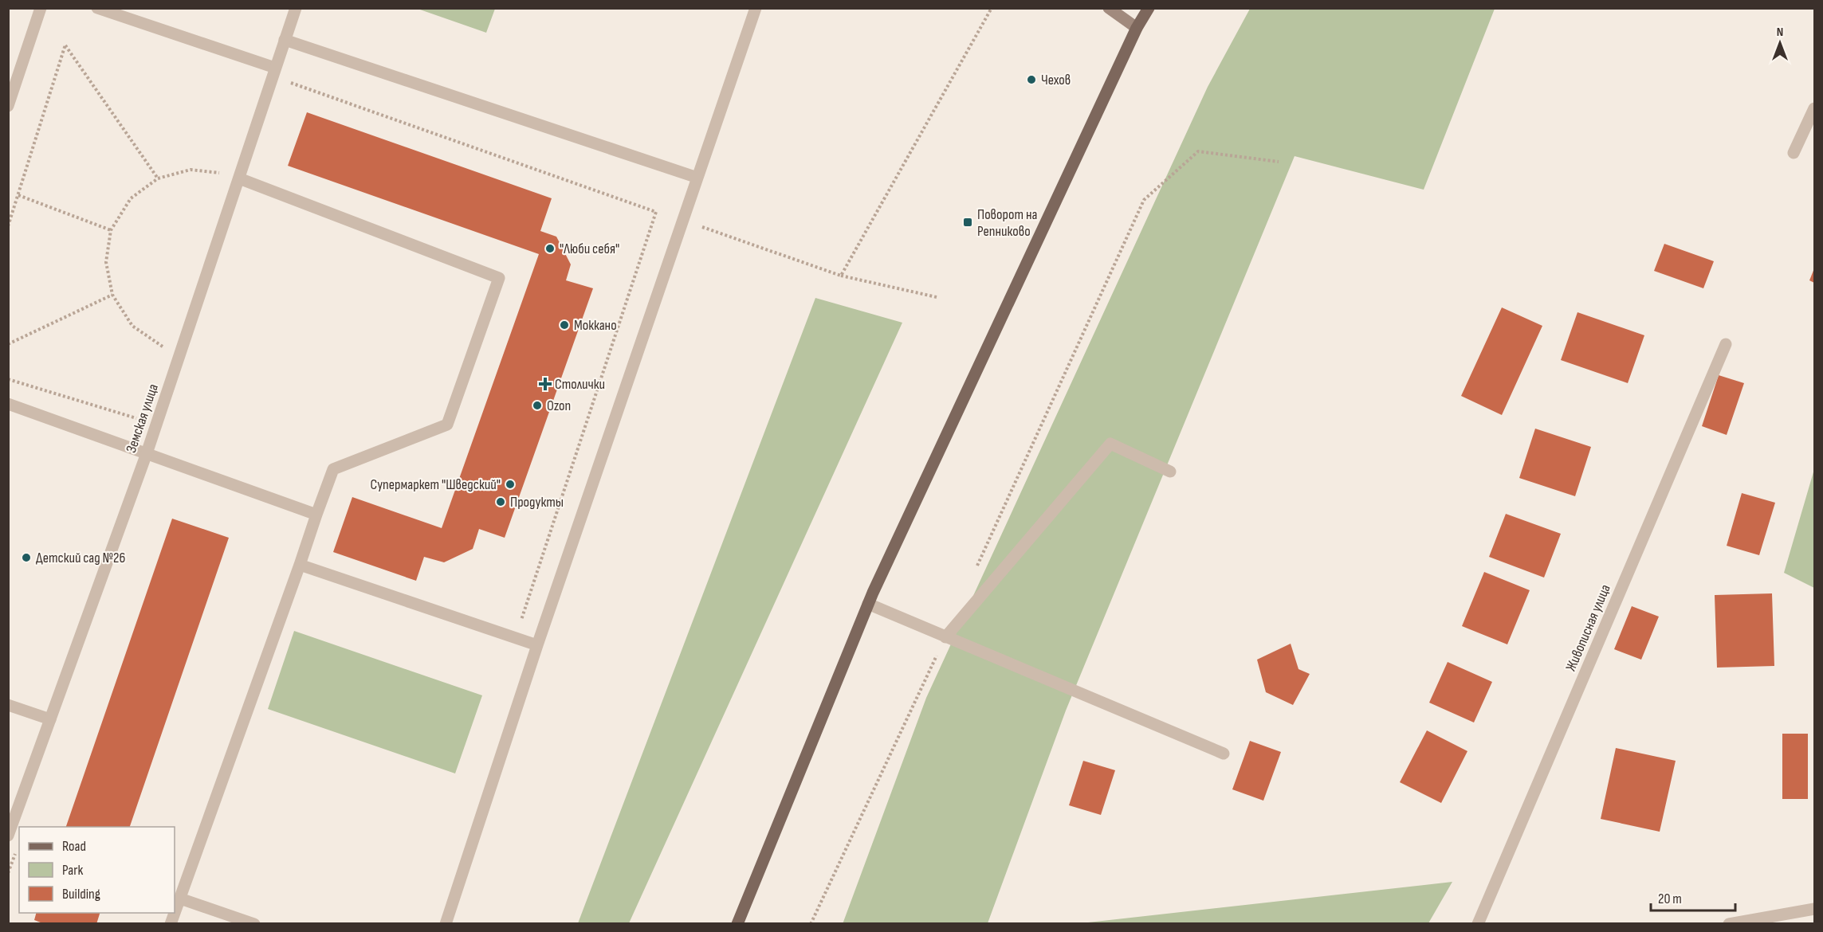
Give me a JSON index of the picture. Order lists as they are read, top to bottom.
{
  "streets": {
    "street": ["Земская улица", "Живописная улица"]
  },
  "places": {
    "other": [
      "Чехов",
      "\"Люби себя\"",
      "Моккано",
      "Ozon",
      "Супермаркет \"Шведский\"",
      "Продукты",
      "Детский сад №26"
    ],
    "transit": ["Поворот на Репниково"],
    "health": ["Столички"]
  },
  "legend": ["Road", "Park", "Building"],
  "scale_bar": "20 m",
  "north": "top"
}
